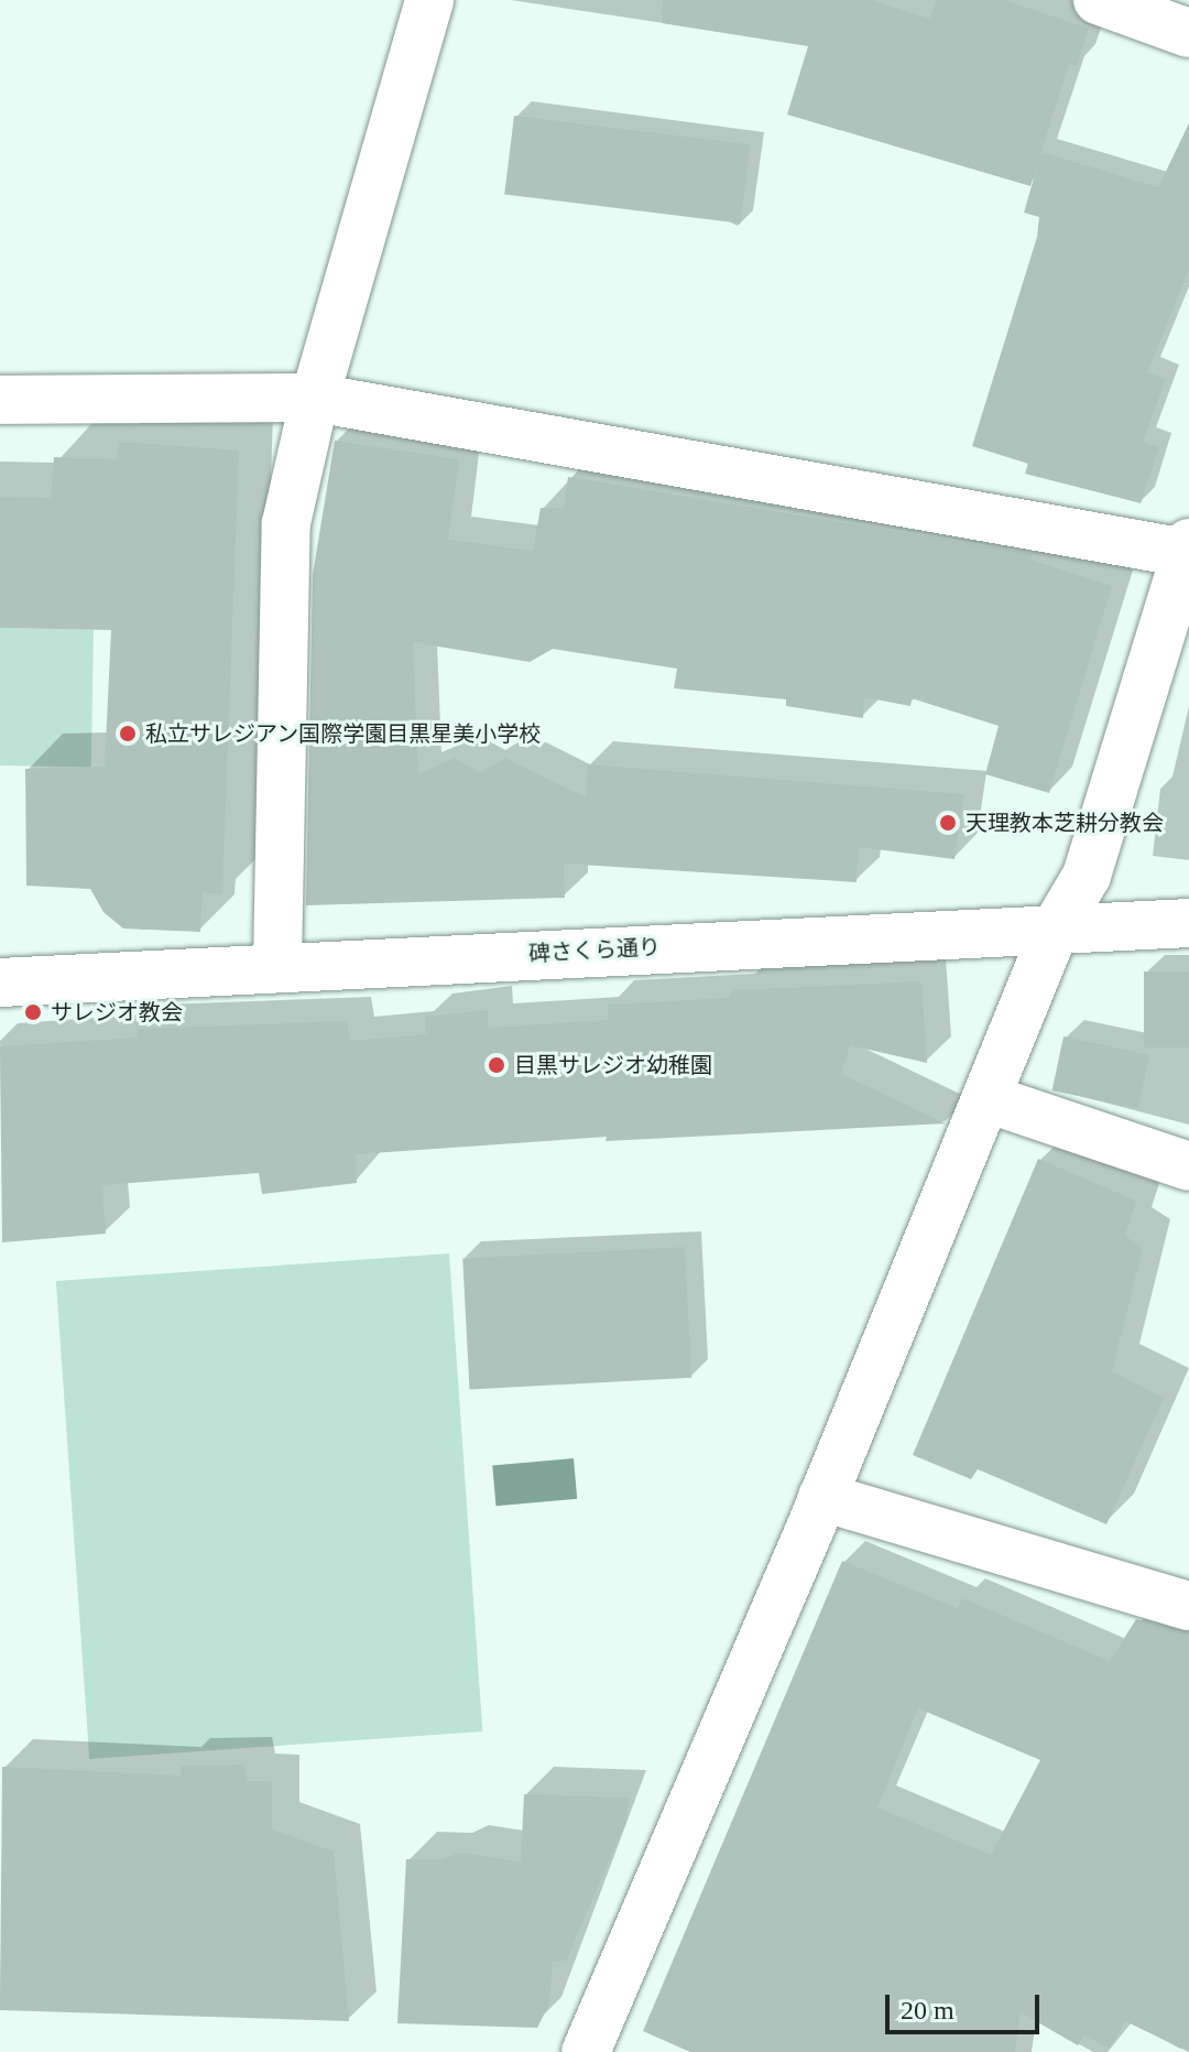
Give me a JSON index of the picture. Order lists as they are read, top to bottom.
{
  "streets": {
    "street": ["碑さくら通り"]
  },
  "places": [
    "私立サレジアン国際学園目黒星美小学校",
    "天理教本芝耕分教会",
    "サレジオ教会",
    "目黒サレジオ幼稚園"
  ],
  "scale_bar": "20 m"
}
